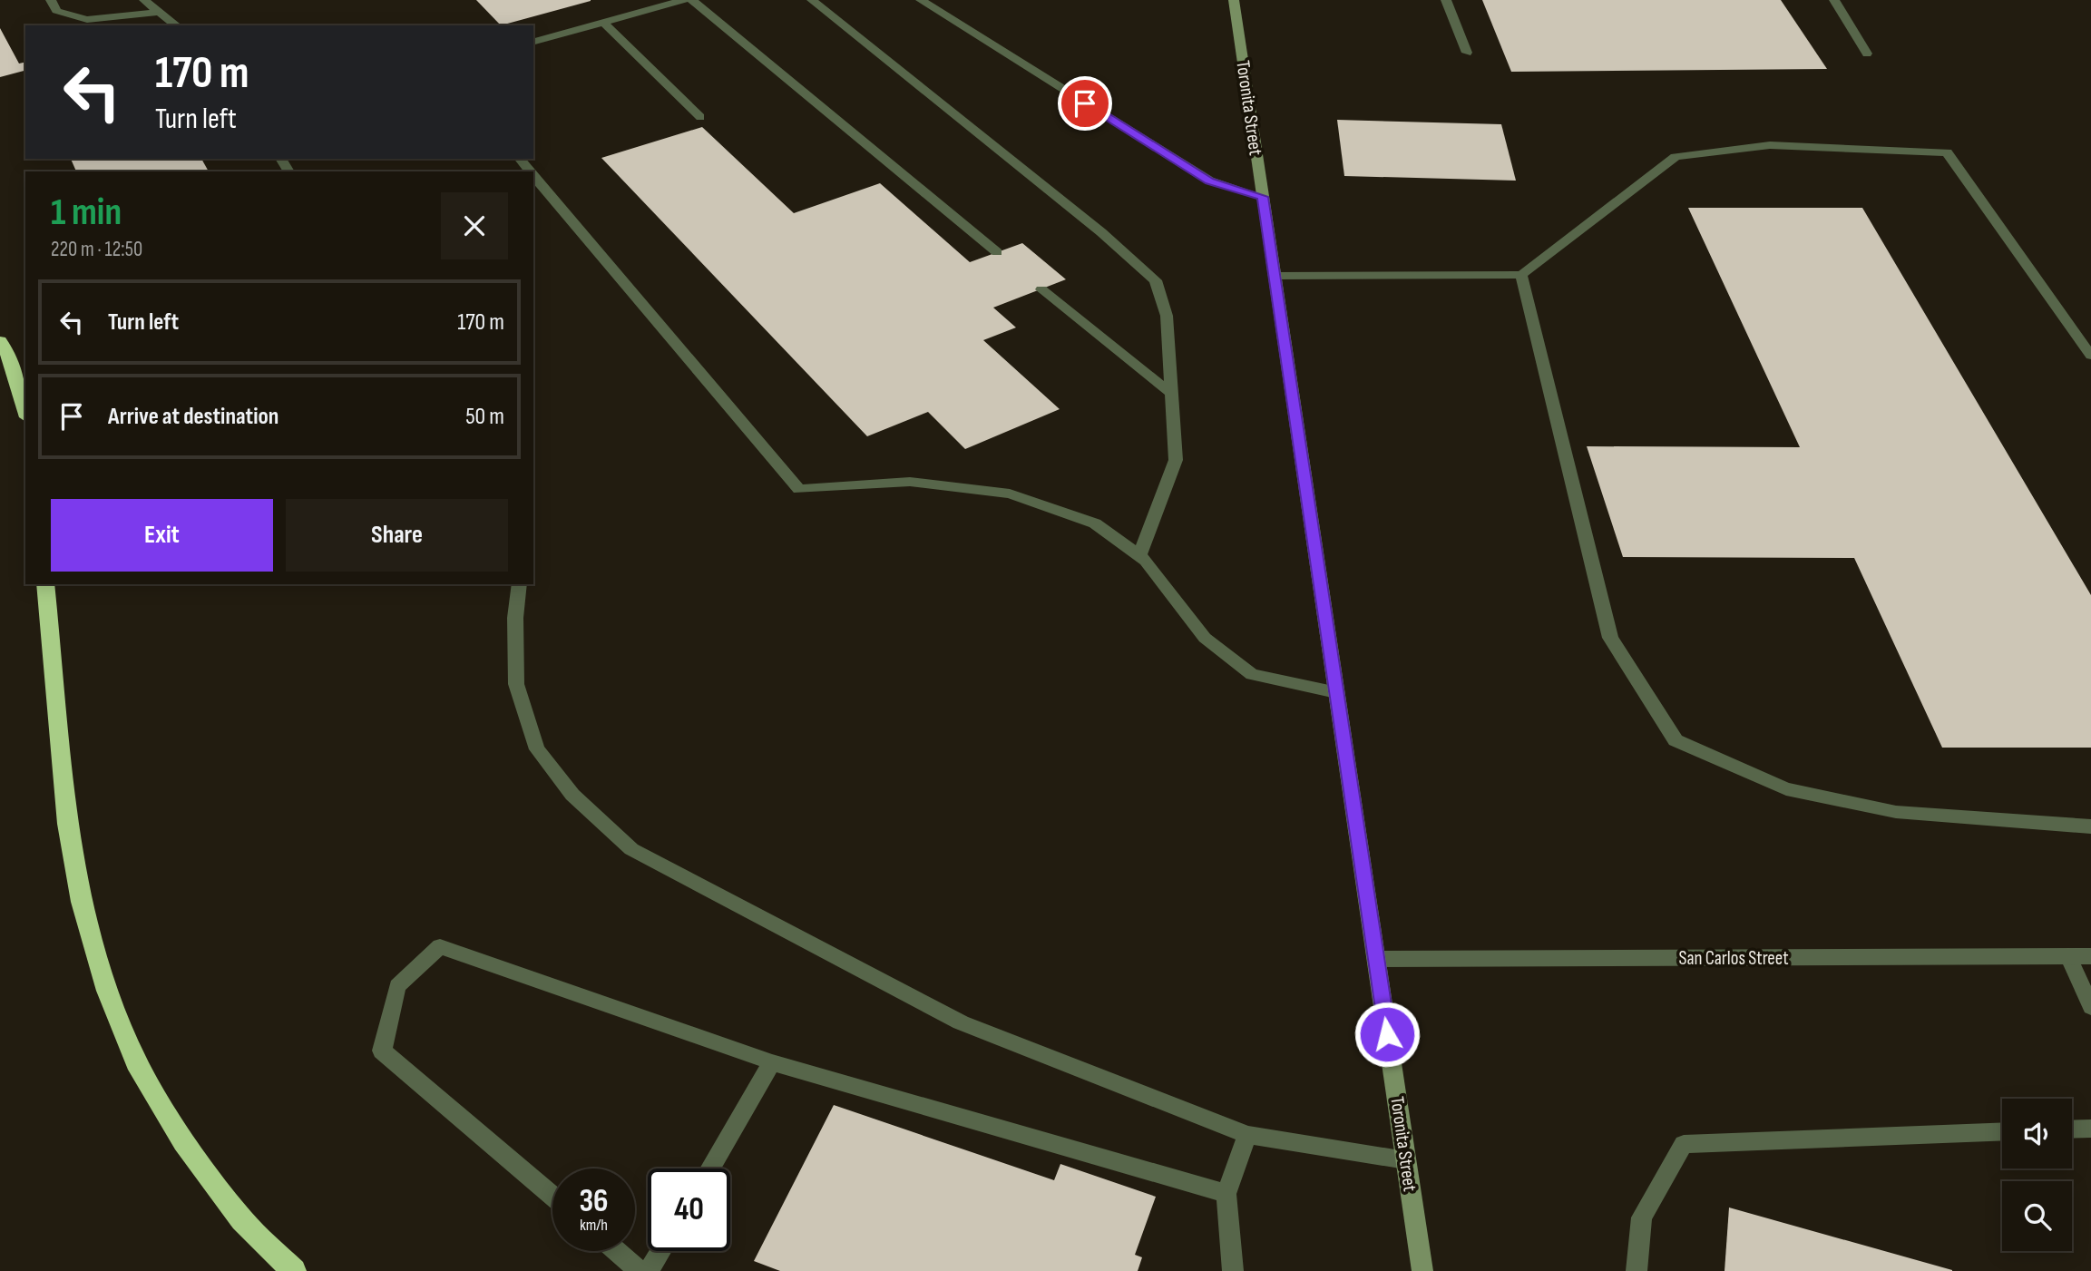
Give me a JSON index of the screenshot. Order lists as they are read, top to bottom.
{
  "streets": {
    "street": ["Toronita Street", "San Carlos Street"]
  },
  "crossings": [
    ["Toronita Street", "San Carlos Street"]
  ],
  "page": {
    "turn": ["170 m", "Turn left"],
    "heading": ["1 min", "220 m · 12:50"],
    "list": [
      {
        "name": "Turn left",
        "value": "170 m"
      },
      {
        "name": "Arrive at destination",
        "value": "50 m"
      }
    ],
    "buttons": ["Exit", "Share"],
    "speed": "36 km/h",
    "limit": "40"
  }
}
